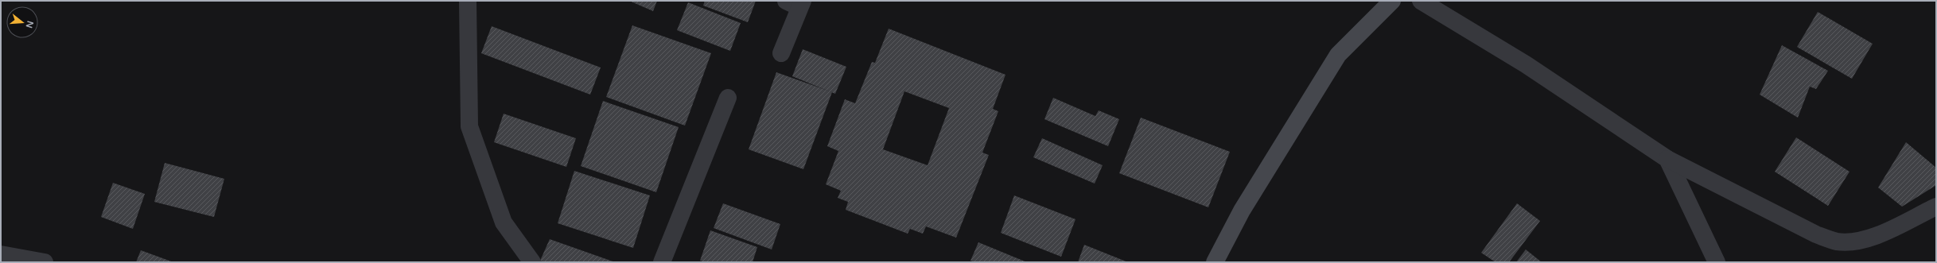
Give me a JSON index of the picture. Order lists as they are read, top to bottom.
{
  "north": "right"
}
